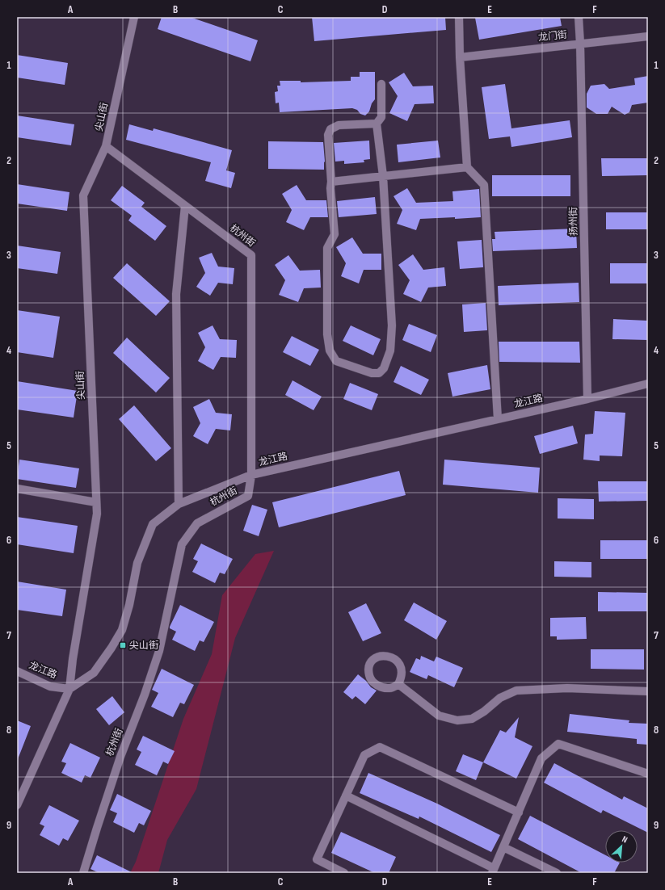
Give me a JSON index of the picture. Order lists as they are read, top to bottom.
{
  "streets": {
    "street": [
      "龙门街",
      "尖山街",
      "扬州街",
      "杭州街",
      "龙江路"
    ]
  },
  "crossings": [
    ["龙门街", "扬州街"],
    ["尖山街", "杭州街"],
    ["尖山街", "龙江路"],
    ["扬州街", "龙江路"],
    ["杭州街", "龙江路"]
  ],
  "places": {
    "transit": ["尖山街"]
  },
  "north": "top right",
  "grid": {
    "columns": [
      "A",
      "B",
      "C",
      "D",
      "E",
      "F"
    ],
    "rows": [
      "1",
      "2",
      "3",
      "4",
      "5",
      "6",
      "7",
      "8",
      "9"
    ]
  }
}
